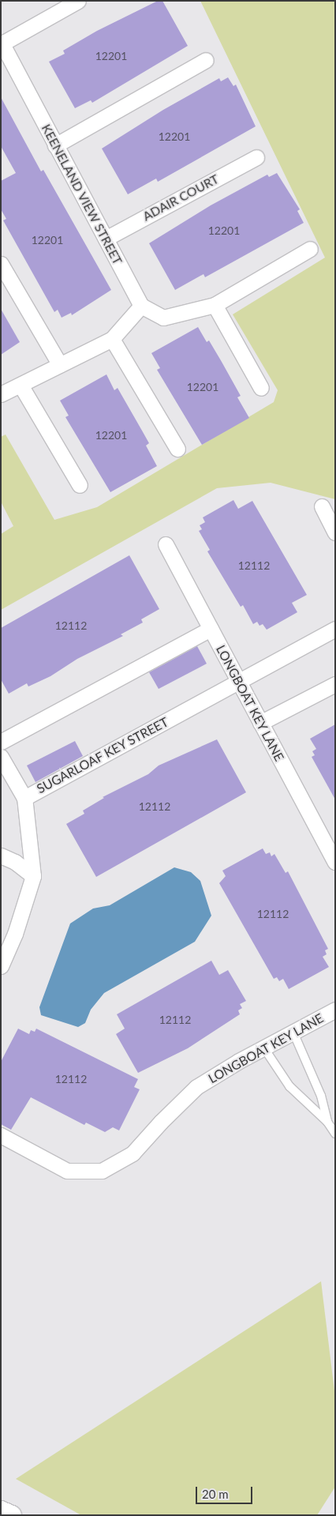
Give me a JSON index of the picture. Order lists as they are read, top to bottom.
{
  "streets": {
    "street": [
      "KEENELAND VIEW STREET",
      "ADAIR COURT",
      "LONGBOAT KEY LANE",
      "SUGARLOAF KEY STREET"
    ]
  },
  "crossings": [
    ["KEENELAND VIEW STREET", "ADAIR COURT"],
    ["LONGBOAT KEY LANE", "SUGARLOAF KEY STREET"]
  ],
  "house_numbers": [
    "12201",
    "12201",
    "12201",
    "12201",
    "12201",
    "12201",
    "12112",
    "12112",
    "12112",
    "12112",
    "12112",
    "12112"
  ],
  "scale_bar": "20 m"
}
